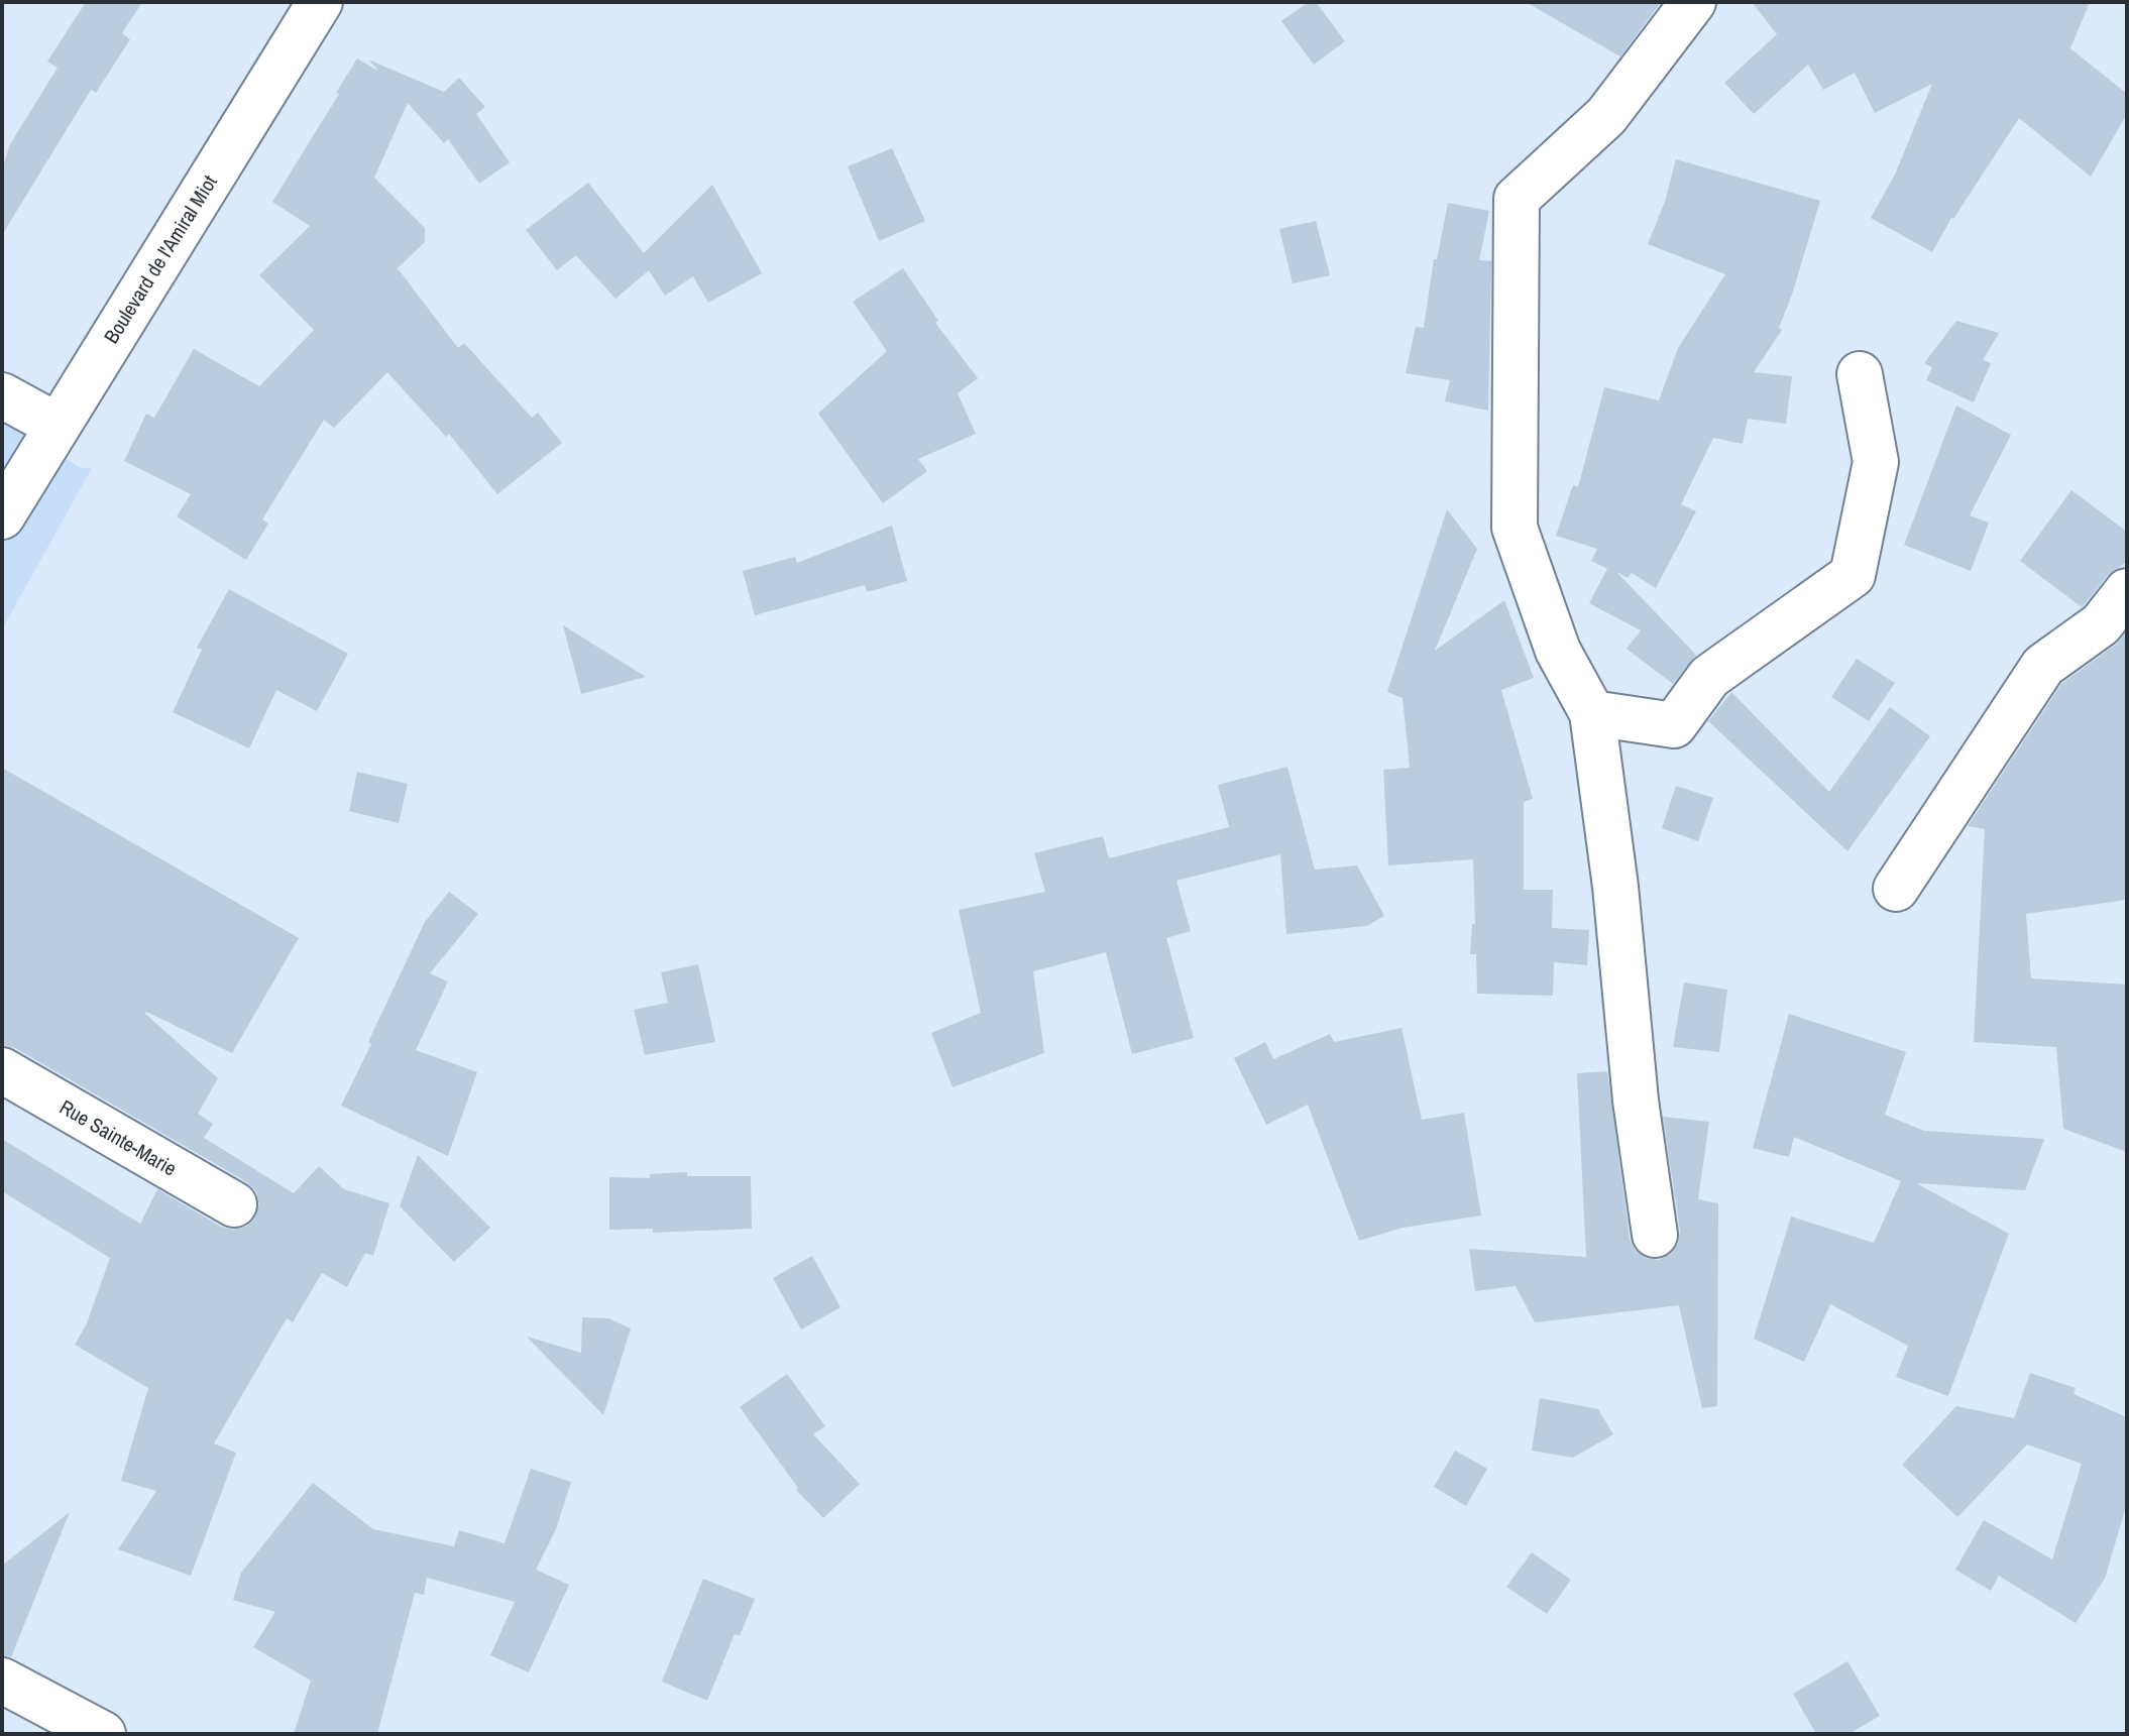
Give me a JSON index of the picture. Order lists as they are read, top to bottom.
{
  "streets": {
    "street": ["Boulevard de l'Amiral Miot", "Rue Sainte-Marie"]
  }
}
